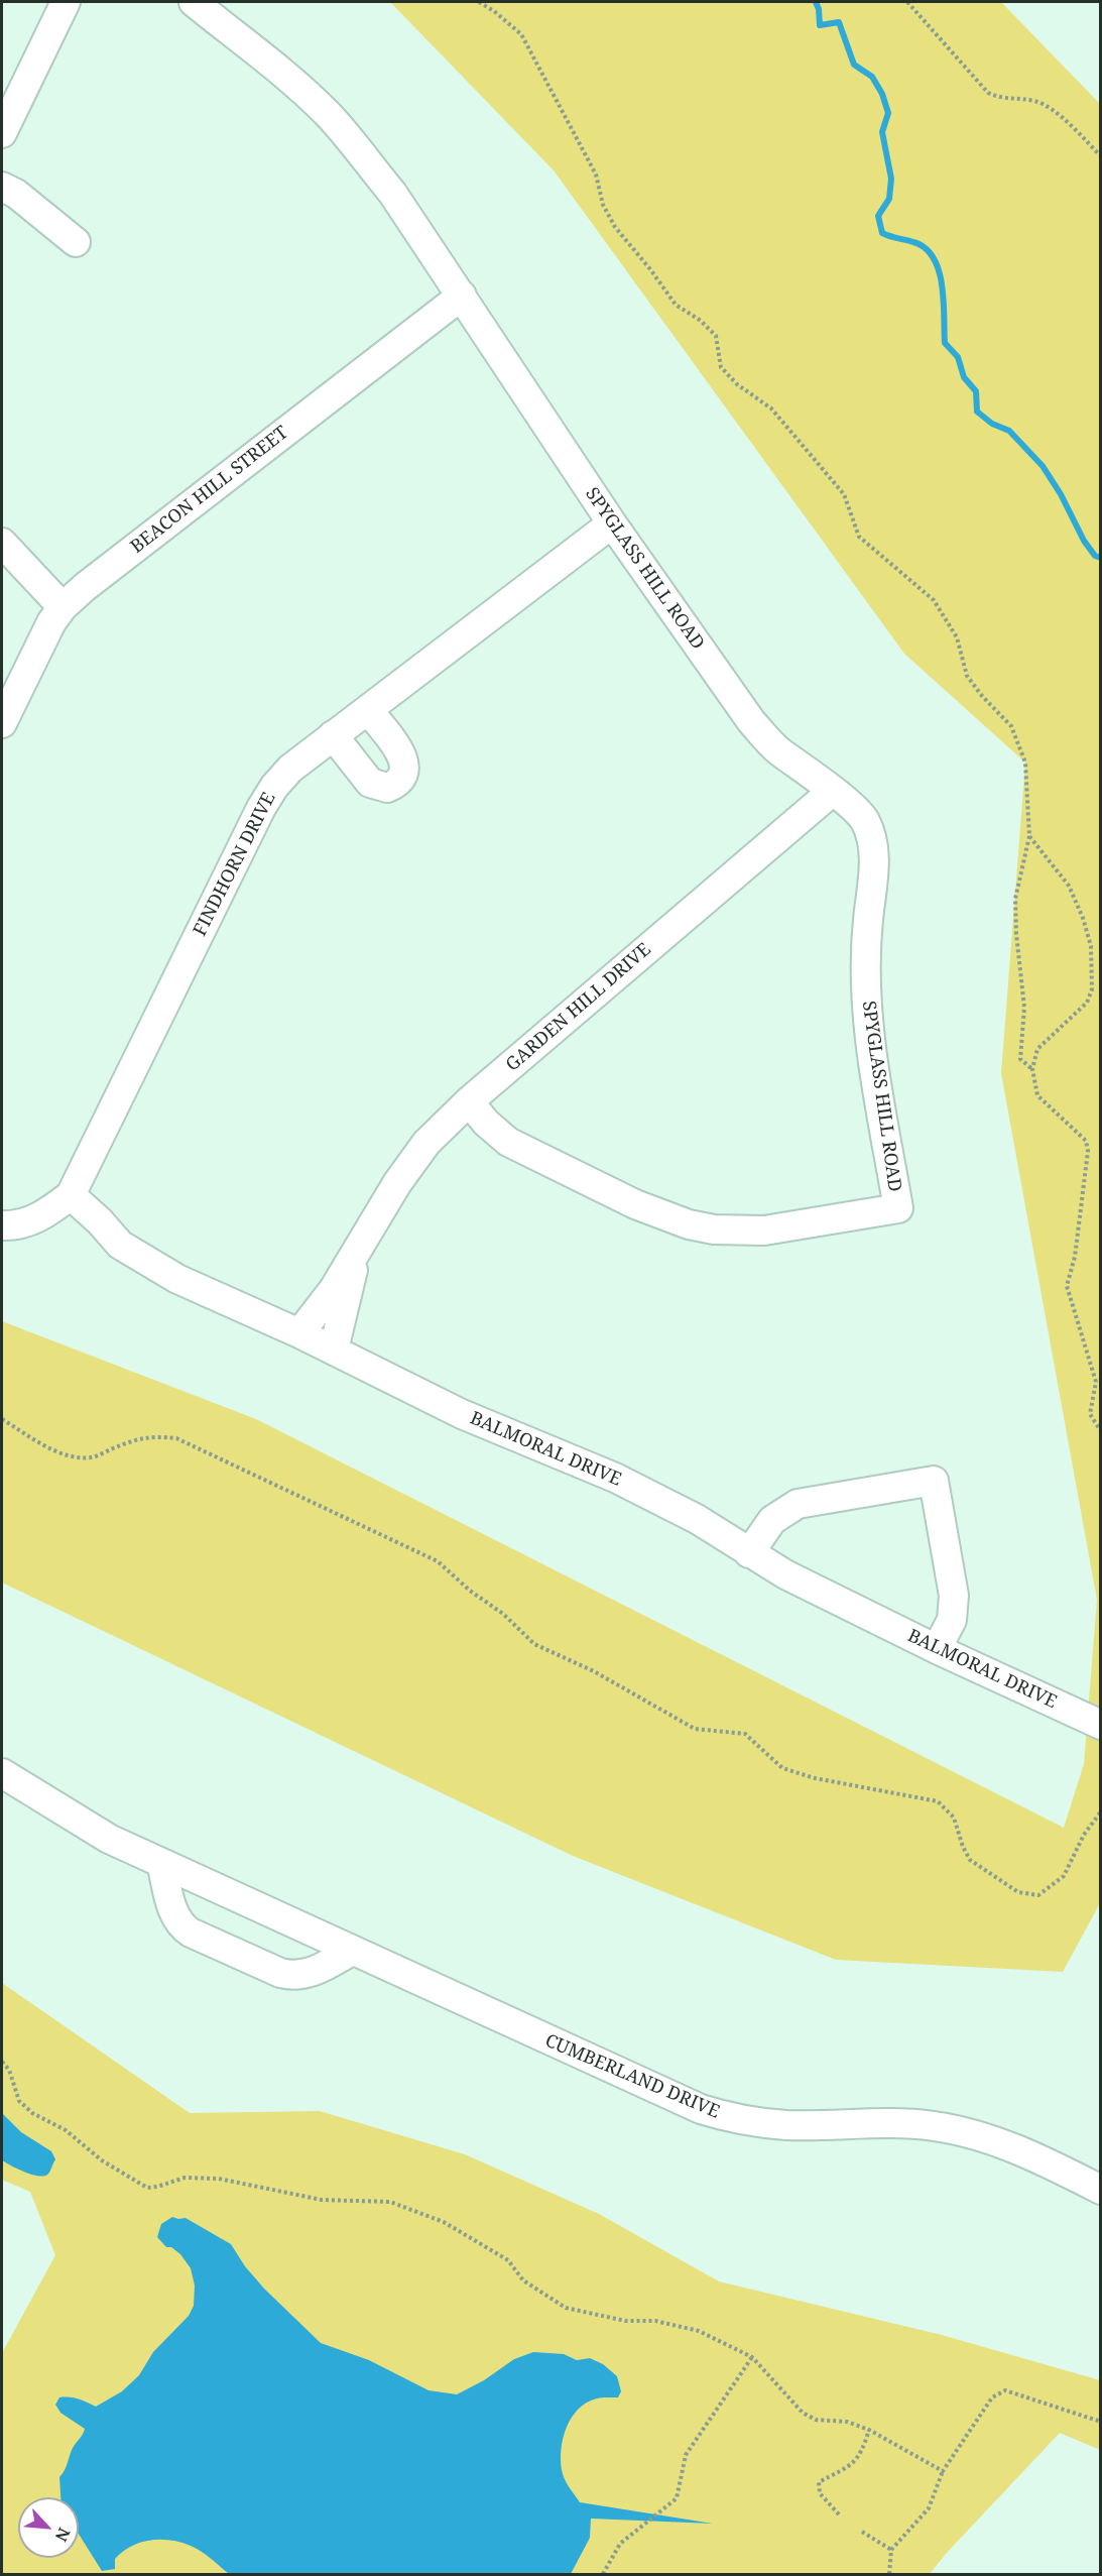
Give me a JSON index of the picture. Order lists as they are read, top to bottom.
{
  "streets": {
    "street": [
      "BEACON HILL STREET",
      "SPYGLASS HILL ROAD",
      "FINDHORN DRIVE",
      "GARDEN HILL DRIVE",
      "BALMORAL DRIVE",
      "CUMBERLAND DRIVE"
    ]
  },
  "crossings": [
    ["BEACON HILL STREET", "SPYGLASS HILL ROAD"],
    ["SPYGLASS HILL ROAD", "FINDHORN DRIVE"],
    ["SPYGLASS HILL ROAD", "GARDEN HILL DRIVE"],
    ["FINDHORN DRIVE", "BALMORAL DRIVE"],
    ["GARDEN HILL DRIVE", "BALMORAL DRIVE"]
  ],
  "north": "bottom right"
}
